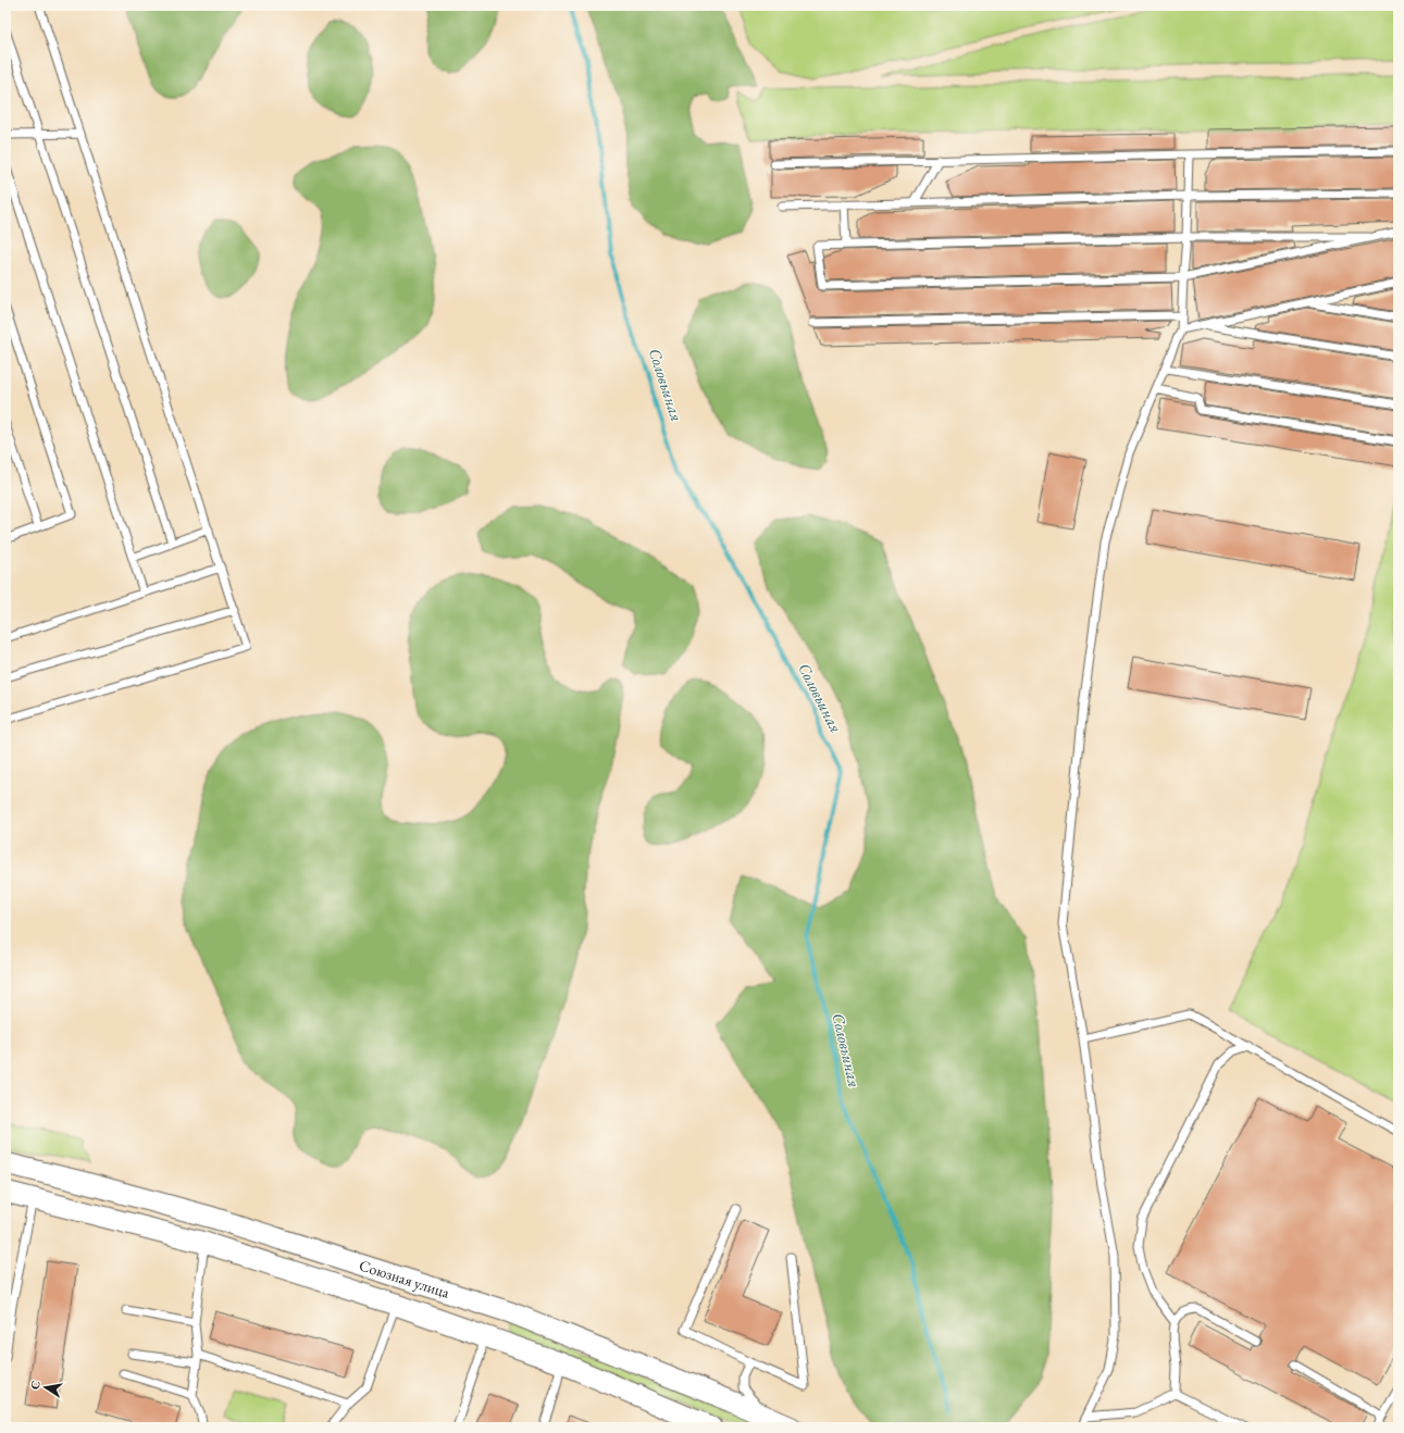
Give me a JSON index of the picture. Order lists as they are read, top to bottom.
{
  "streets": {
    "main road": ["Союзная улица"]
  },
  "water": ["Соловьиная"],
  "north": "left"
}
